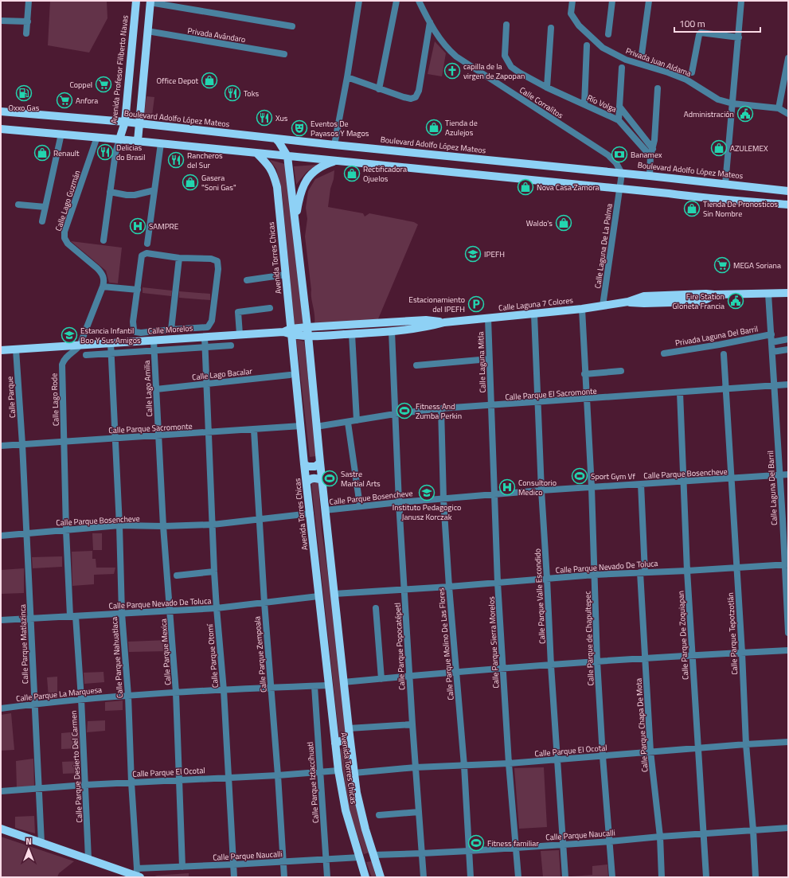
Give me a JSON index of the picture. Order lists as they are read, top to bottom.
{
  "streets": {
    "main road": [
      "Avenida Profesor Filiberto Navas",
      "Boulevard Adolfo López Mateos",
      "Avenida Torres Chicas",
      "Calle Laguna 7 Colores",
      "Calle Morelos"
    ],
    "street": [
      "Privada Avándaro",
      "Privada Juan Aldama",
      "Calle Corralitos",
      "Río Volga",
      "Calle Lago Guzmán",
      "Calle Laguna De La Palma",
      "Privada Laguna Del Barril",
      "Calle Laguna Mitla",
      "Calle Lago Bacalar",
      "Calle Lago Amilia",
      "Calle Parque El Sacromonte",
      "Calle Parque",
      "Calle Lago Rode",
      "Calle Parque Sacromonte",
      "Calle Parque Bosencheve",
      "Calle Laguna Del Barril",
      "Calle Parque Nevado De Toluca",
      "Calle Parque Valle Escondido",
      "Calle Parque Tepotzotlán",
      "Calle Parque De Zoquiapan",
      "Calle Parque de Chapultepec",
      "Calle Parque Sierra Morelos",
      "Calle Parque Matlazinca",
      "Calle Parque Molino De Las Flores",
      "Calle Parque Popocatépetl",
      "Calle Parque Mexica",
      "Calle Parque Zempoala",
      "Calle Parque Otomí",
      "Calle Parque Nahuatlaca",
      "Calle Parque La Marquesa",
      "Calle Parque Chapa De Mota",
      "Calle Parque El Ocotal",
      "Calle Parque Desierto Del Carmen",
      "Calle Parque Iztaccíhuatl",
      "Calle Parque Naucalli"
    ]
  },
  "crossings": [
    ["Avenida Profesor Filiberto Navas", "Boulevard Adolfo López Mateos"],
    ["Calle Corralitos", "Boulevard Adolfo López Mateos"],
    ["Calle Corralitos", "Calle Laguna De La Palma"],
    ["Boulevard Adolfo López Mateos", "Calle Laguna De La Palma"],
    ["Calle Lago Guzmán", "Calle Morelos"],
    ["Calle Lago Guzmán", "Calle Lago Rode"],
    ["Calle Laguna De La Palma", "Calle Laguna 7 Colores"],
    ["Avenida Torres Chicas", "Calle Laguna 7 Colores"],
    ["Avenida Torres Chicas", "Calle Morelos"],
    ["Avenida Torres Chicas", "Calle Parque El Sacromonte"],
    ["Avenida Torres Chicas", "Calle Parque Sacromonte"],
    ["Avenida Torres Chicas", "Calle Parque Bosencheve"],
    ["Avenida Torres Chicas", "Calle Parque Nevado De Toluca"],
    ["Avenida Torres Chicas", "Calle Parque La Marquesa"],
    ["Avenida Torres Chicas", "Calle Parque El Ocotal"],
    ["Avenida Torres Chicas", "Calle Parque Naucalli"],
    ["Calle Laguna 7 Colores", "Calle Morelos"],
    ["Calle Laguna 7 Colores", "Calle Laguna Mitla"],
    ["Calle Laguna 7 Colores", "Calle Laguna Del Barril"],
    ["Calle Laguna 7 Colores", "Calle Parque Valle Escondido"],
    ["Calle Laguna 7 Colores", "Calle Parque de Chapultepec"],
    ["Calle Laguna 7 Colores", "Calle Parque Popocatépetl"],
    ["Calle Morelos", "Calle Lago Amilia"],
    ["Calle Morelos", "Calle Parque"],
    ["Calle Morelos", "Calle Lago Rode"],
    ["Calle Morelos", "Calle Parque Otomí"],
    ["Calle Morelos", "Calle Parque Nahuatlaca"],
    ["Privada Laguna Del Barril", "Calle Laguna Del Barril"],
    ["Calle Laguna Mitla", "Calle Parque El Sacromonte"],
    ["Calle Laguna Mitla", "Calle Parque Sierra Morelos"],
    ["Calle Lago Bacalar", "Calle Lago Amilia"],
    ["Calle Lago Bacalar", "Calle Parque Otomí"],
    ["Calle Lago Amilia", "Calle Parque Sacromonte"],
    ["Calle Lago Amilia", "Calle Parque Mexica"],
    ["Calle Parque El Sacromonte", "Calle Laguna Del Barril"],
    ["Calle Parque El Sacromonte", "Calle Parque Valle Escondido"],
    ["Calle Parque El Sacromonte", "Calle Parque Tepotzotlán"],
    ["Calle Parque El Sacromonte", "Calle Parque De Zoquiapan"],
    ["Calle Parque El Sacromonte", "Calle Parque de Chapultepec"],
    ["Calle Parque El Sacromonte", "Calle Parque Sierra Morelos"],
    ["Calle Parque El Sacromonte", "Calle Parque Molino De Las Flores"],
    ["Calle Parque El Sacromonte", "Calle Parque Popocatépetl"],
    ["Calle Parque", "Calle Parque Sacromonte"],
    ["Calle Parque", "Calle Parque Matlazinca"],
    ["Calle Lago Rode", "Calle Parque Sacromonte"],
    ["Calle Lago Rode", "Calle Parque Desierto Del Carmen"],
    ["Calle Parque Sacromonte", "Calle Parque Matlazinca"],
    ["Calle Parque Sacromonte", "Calle Parque Mexica"],
    ["Calle Parque Sacromonte", "Calle Parque Zempoala"],
    ["Calle Parque Sacromonte", "Calle Parque Otomí"],
    ["Calle Parque Sacromonte", "Calle Parque Nahuatlaca"],
    ["Calle Parque Sacromonte", "Calle Parque Desierto Del Carmen"],
    ["Calle Parque Bosencheve", "Calle Laguna Del Barril"],
    ["Calle Parque Bosencheve", "Calle Parque Valle Escondido"],
    ["Calle Parque Bosencheve", "Calle Parque Tepotzotlán"],
    ["Calle Parque Bosencheve", "Calle Parque De Zoquiapan"],
    ["Calle Parque Bosencheve", "Calle Parque de Chapultepec"],
    ["Calle Parque Bosencheve", "Calle Parque Sierra Morelos"],
    ["Calle Parque Bosencheve", "Calle Parque Matlazinca"],
    ["Calle Parque Bosencheve", "Calle Parque Molino De Las Flores"],
    ["Calle Parque Bosencheve", "Calle Parque Popocatépetl"],
    ["Calle Parque Bosencheve", "Calle Parque Mexica"],
    ["Calle Parque Bosencheve", "Calle Parque Zempoala"],
    ["Calle Parque Bosencheve", "Calle Parque Otomí"],
    ["Calle Parque Bosencheve", "Calle Parque Nahuatlaca"],
    ["Calle Parque Bosencheve", "Calle Parque Chapa De Mota"],
    ["Calle Parque Bosencheve", "Calle Parque Desierto Del Carmen"],
    ["Calle Laguna Del Barril", "Calle Parque Nevado De Toluca"],
    ["Calle Parque Nevado De Toluca", "Calle Parque Valle Escondido"],
    ["Calle Parque Nevado De Toluca", "Calle Parque Tepotzotlán"],
    ["Calle Parque Nevado De Toluca", "Calle Parque De Zoquiapan"],
    ["Calle Parque Nevado De Toluca", "Calle Parque de Chapultepec"],
    ["Calle Parque Nevado De Toluca", "Calle Parque Sierra Morelos"],
    ["Calle Parque Nevado De Toluca", "Calle Parque Matlazinca"],
    ["Calle Parque Nevado De Toluca", "Calle Parque Molino De Las Flores"],
    ["Calle Parque Nevado De Toluca", "Calle Parque Popocatépetl"],
    ["Calle Parque Nevado De Toluca", "Calle Parque Mexica"],
    ["Calle Parque Nevado De Toluca", "Calle Parque Zempoala"],
    ["Calle Parque Nevado De Toluca", "Calle Parque Otomí"],
    ["Calle Parque Nevado De Toluca", "Calle Parque Nahuatlaca"],
    ["Calle Parque Nevado De Toluca", "Calle Parque Chapa De Mota"],
    ["Calle Parque Nevado De Toluca", "Calle Parque Desierto Del Carmen"],
    ["Calle Parque Valle Escondido", "Calle Parque El Ocotal"],
    ["Calle Parque Valle Escondido", "Calle Parque Naucalli"],
    ["Calle Parque Tepotzotlán", "Calle Parque El Ocotal"],
    ["Calle Parque Tepotzotlán", "Calle Parque Naucalli"],
    ["Calle Parque De Zoquiapan", "Calle Parque El Ocotal"],
    ["Calle Parque De Zoquiapan", "Calle Parque Naucalli"],
    ["Calle Parque de Chapultepec", "Calle Parque El Ocotal"],
    ["Calle Parque de Chapultepec", "Calle Parque Naucalli"],
    ["Calle Parque Sierra Morelos", "Calle Parque El Ocotal"],
    ["Calle Parque Sierra Morelos", "Calle Parque Naucalli"],
    ["Calle Parque Matlazinca", "Calle Parque La Marquesa"],
    ["Calle Parque Matlazinca", "Calle Parque El Ocotal"],
    ["Calle Parque Molino De Las Flores", "Calle Parque El Ocotal"],
    ["Calle Parque Molino De Las Flores", "Calle Parque Naucalli"],
    ["Calle Parque Popocatépetl", "Calle Parque El Ocotal"],
    ["Calle Parque Popocatépetl", "Calle Parque Naucalli"],
    ["Calle Parque Mexica", "Calle Parque La Marquesa"],
    ["Calle Parque Mexica", "Calle Parque El Ocotal"],
    ["Calle Parque Mexica", "Calle Parque Naucalli"],
    ["Calle Parque Zempoala", "Calle Parque La Marquesa"],
    ["Calle Parque Zempoala", "Calle Parque El Ocotal"],
    ["Calle Parque Zempoala", "Calle Parque Naucalli"],
    ["Calle Parque Otomí", "Calle Parque La Marquesa"],
    ["Calle Parque Otomí", "Calle Parque El Ocotal"],
    ["Calle Parque Otomí", "Calle Parque Naucalli"],
    ["Calle Parque Nahuatlaca", "Calle Parque La Marquesa"],
    ["Calle Parque Nahuatlaca", "Calle Parque El Ocotal"],
    ["Calle Parque Nahuatlaca", "Calle Parque Naucalli"],
    ["Calle Parque La Marquesa", "Calle Parque Desierto Del Carmen"],
    ["Calle Parque La Marquesa", "Calle Parque Iztaccíhuatl"],
    ["Calle Parque Chapa De Mota", "Calle Parque El Ocotal"],
    ["Calle Parque Chapa De Mota", "Calle Parque Naucalli"],
    ["Calle Parque El Ocotal", "Calle Parque Desierto Del Carmen"],
    ["Calle Parque El Ocotal", "Calle Parque Iztaccíhuatl"],
    ["Calle Parque Iztaccíhuatl", "Calle Parque Naucalli"]
  ],
  "places": {
    "church": ["capilla de la virgen de Zapopan"],
    "shop": [
      "Office Depot",
      "Tienda de Azulejos",
      "AZULEMEX",
      "Renault",
      "Rectificadora Ojuelos",
      "Gasera \"Soni Gas\"",
      "Nova Casa Zamora",
      "Tienda De Pronosticos Sin Nombre",
      "Waldo's"
    ],
    "supermarket": ["Coppel", "Anfora", "MEGA Soriana"],
    "fuel station": ["Oxxo Gas"],
    "restaurant": [
      "Toks",
      "Xus",
      "Delicias do Brasil",
      "Rancheros del Sur"
    ],
    "public building": ["Administración", "Fire Station Glorieta Francia"],
    "theatre": ["Eventos De Payasos Y Magos"],
    "bank": ["Banamex"],
    "hospital": ["SAMPRE", "Consultorio Medico"],
    "school or university": ["IPEFH", "Estancia Infantil Boo Y Sus Amigos", "Instituto Pedagogico Janusz Korczak"],
    "parking": ["Estacionamiento del IPEFH"],
    "sports": [
      "Fitness And Zumba Perkin",
      "Sport Gym Vf",
      "Sastre Martial Arts",
      "Fitness familiar"
    ]
  },
  "scale_bar": "100 m",
  "north": "top"
}
